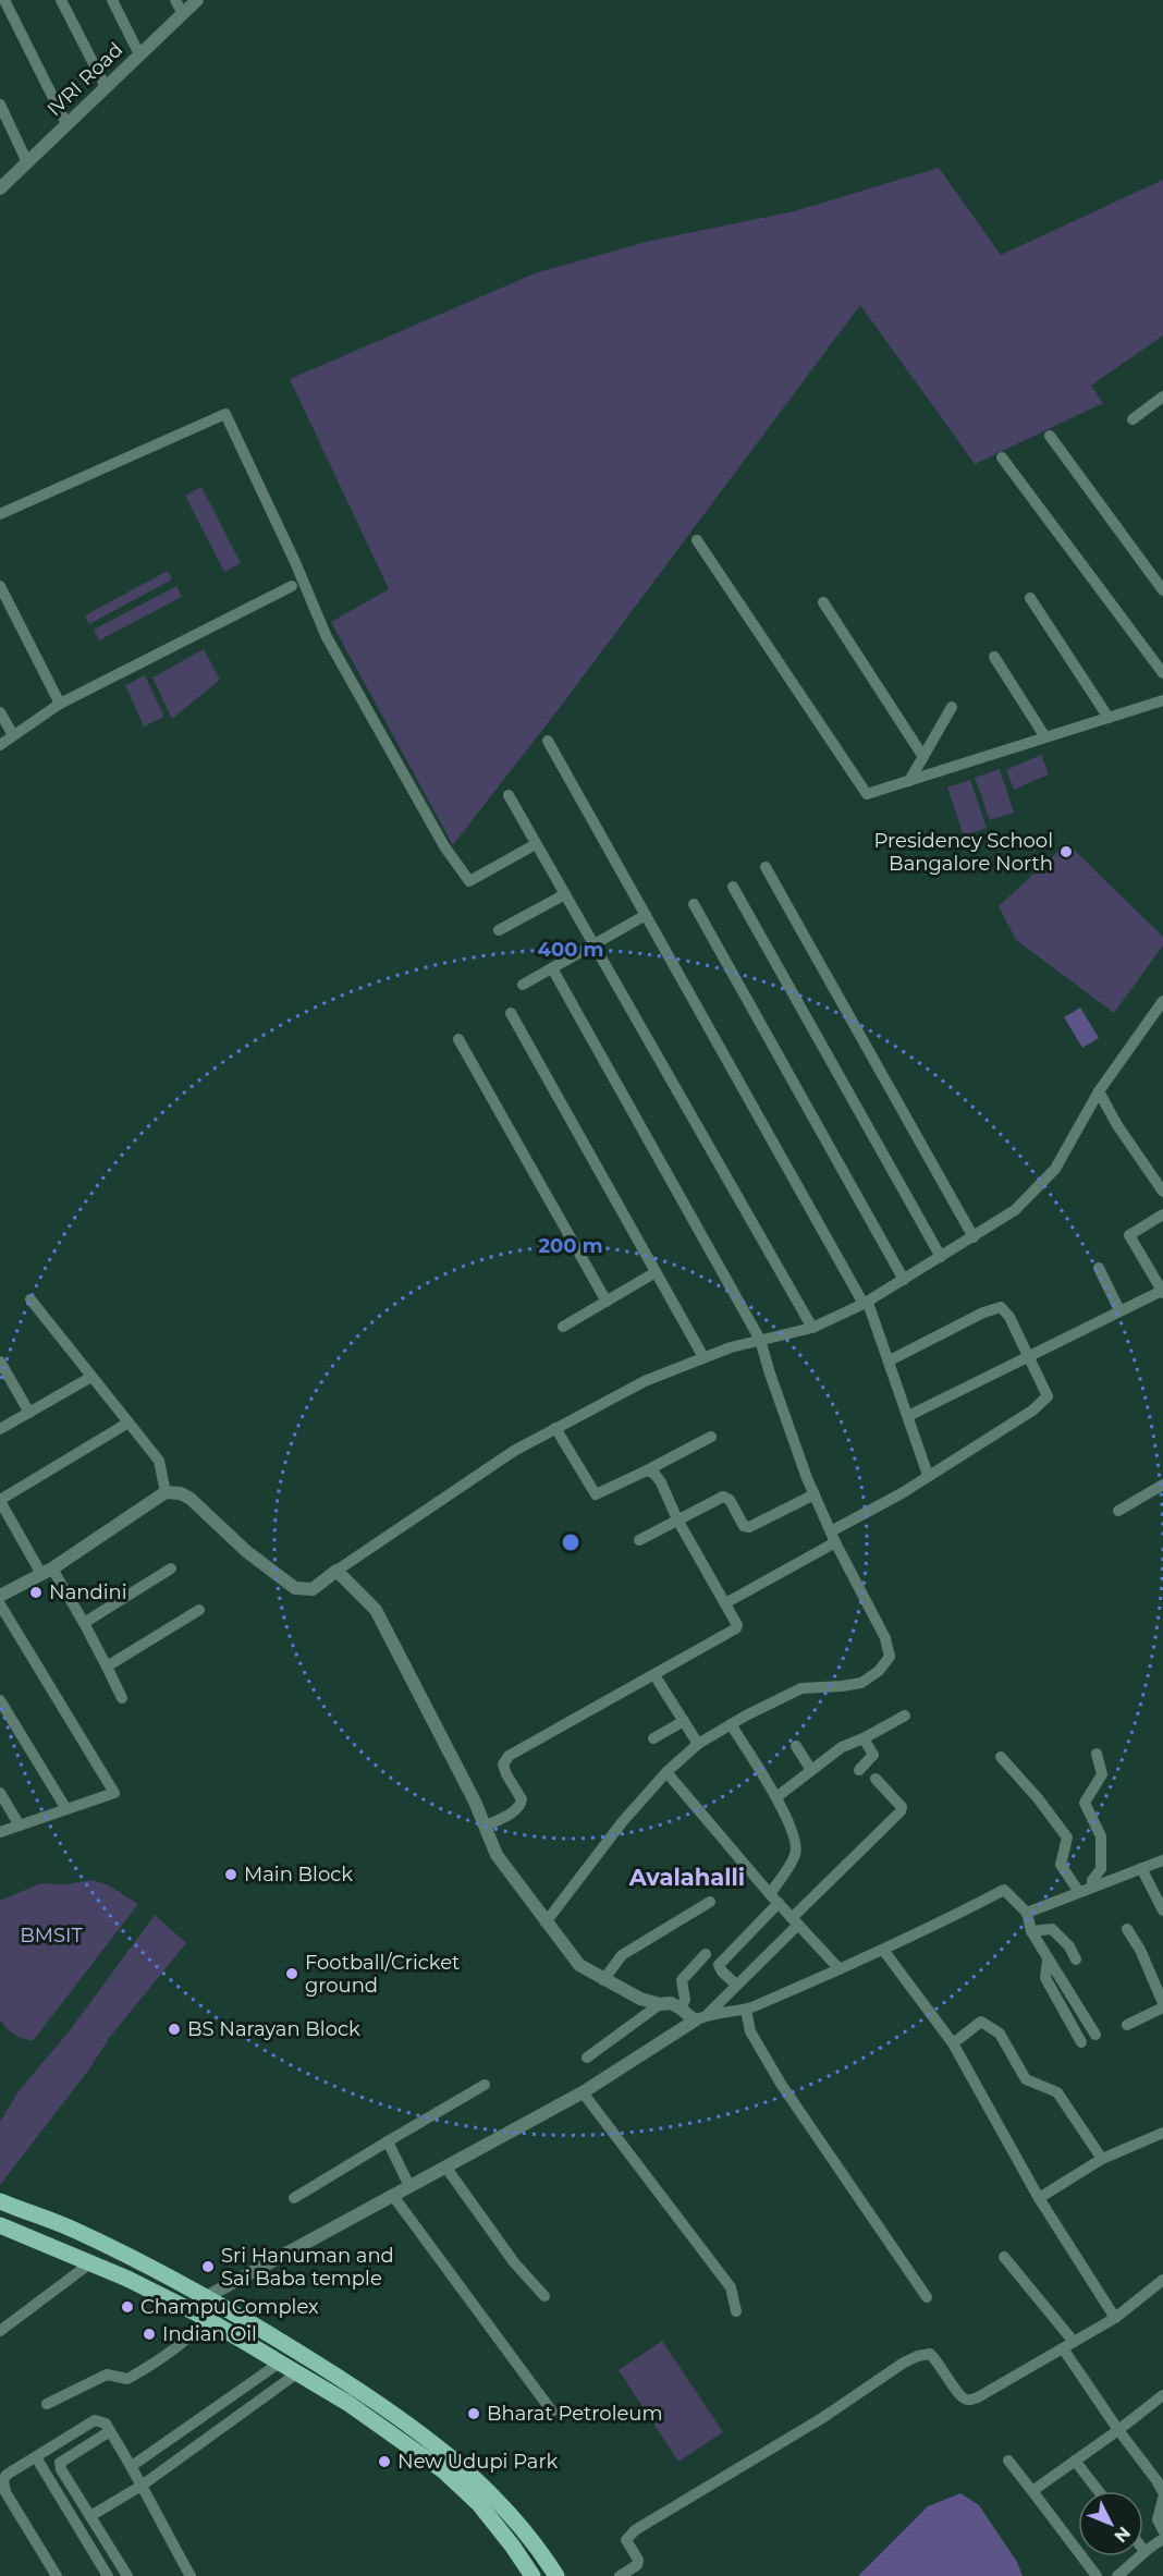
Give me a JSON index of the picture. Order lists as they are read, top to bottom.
{
  "streets": {
    "street": ["IVRI Road"]
  },
  "districts": ["Avalahalli"],
  "parks": ["BMSIT"],
  "places": [
    "Presidency School Bangalore North",
    "Nandini",
    "Main Block",
    "Football/Cricket ground",
    "BS Narayan Block",
    "Sri Hanuman and Sai Baba temple",
    "Champu Complex",
    "Indian Oil",
    "Bharat Petroleum",
    "New Udupi Park"
  ],
  "north": "bottom right",
  "rings": ["400 m", "200 m"]
}
